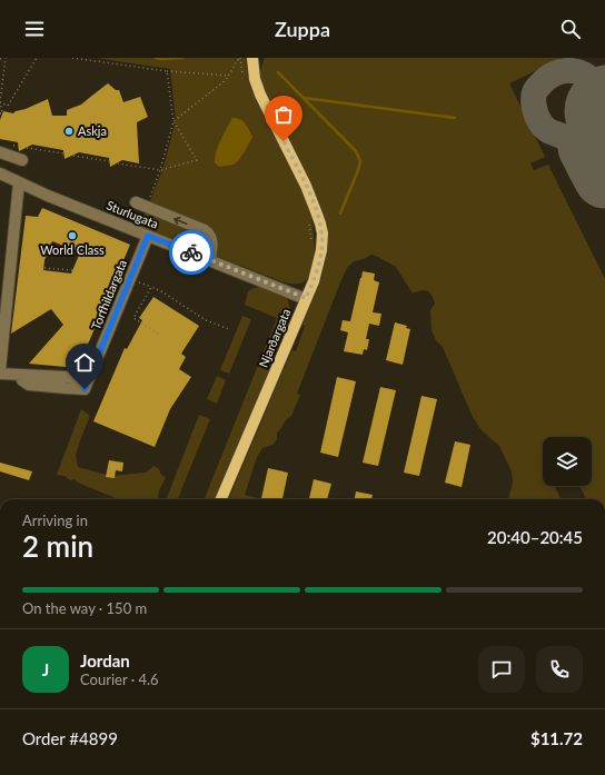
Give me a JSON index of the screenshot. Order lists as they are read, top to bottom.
{
  "streets": {
    "main road": ["Njarðargata"],
    "street": ["Sturlugata", "Torfhildargata"]
  },
  "crossings": [
    ["Sturlugata", "Torfhildargata"],
    ["Sturlugata", "Njarðargata"]
  ],
  "places": ["Askja", "World Class"],
  "page": {
    "header": "Zuppa",
    "heading": ["2 min", "Arriving in", "20:40–20:45"],
    "panel": [
      "Jordan",
      "Courier · 4.6",
      "Order #4899",
      "$11.72"
    ],
    "bar": "On the way · 150 m",
    "round": "J"
  }
}
